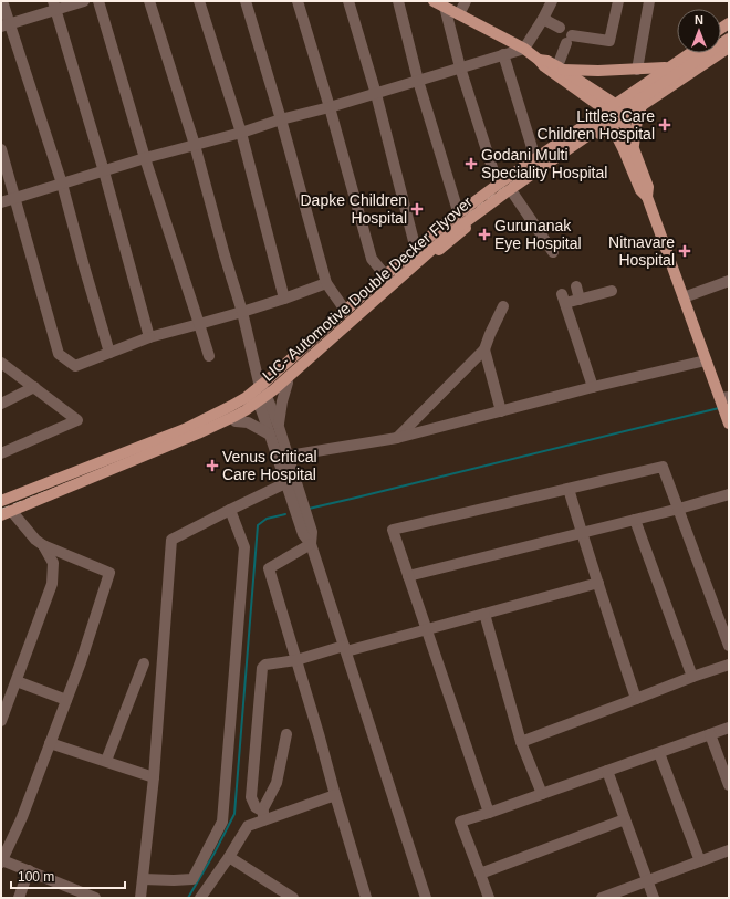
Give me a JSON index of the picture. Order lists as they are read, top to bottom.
{
  "streets": {
    "main road": ["LIC- Automotive Double Decker Flyover"]
  },
  "places": {
    "health": [
      "Littles Care Children Hospital",
      "Godani Multi Speciality Hospital",
      "Dapke Children Hospital",
      "Gurunanak Eye Hospital",
      "Nitnavare Hospital",
      "Venus Critical Care Hospital"
    ]
  },
  "scale_bar": "100 m",
  "north": "top"
}
